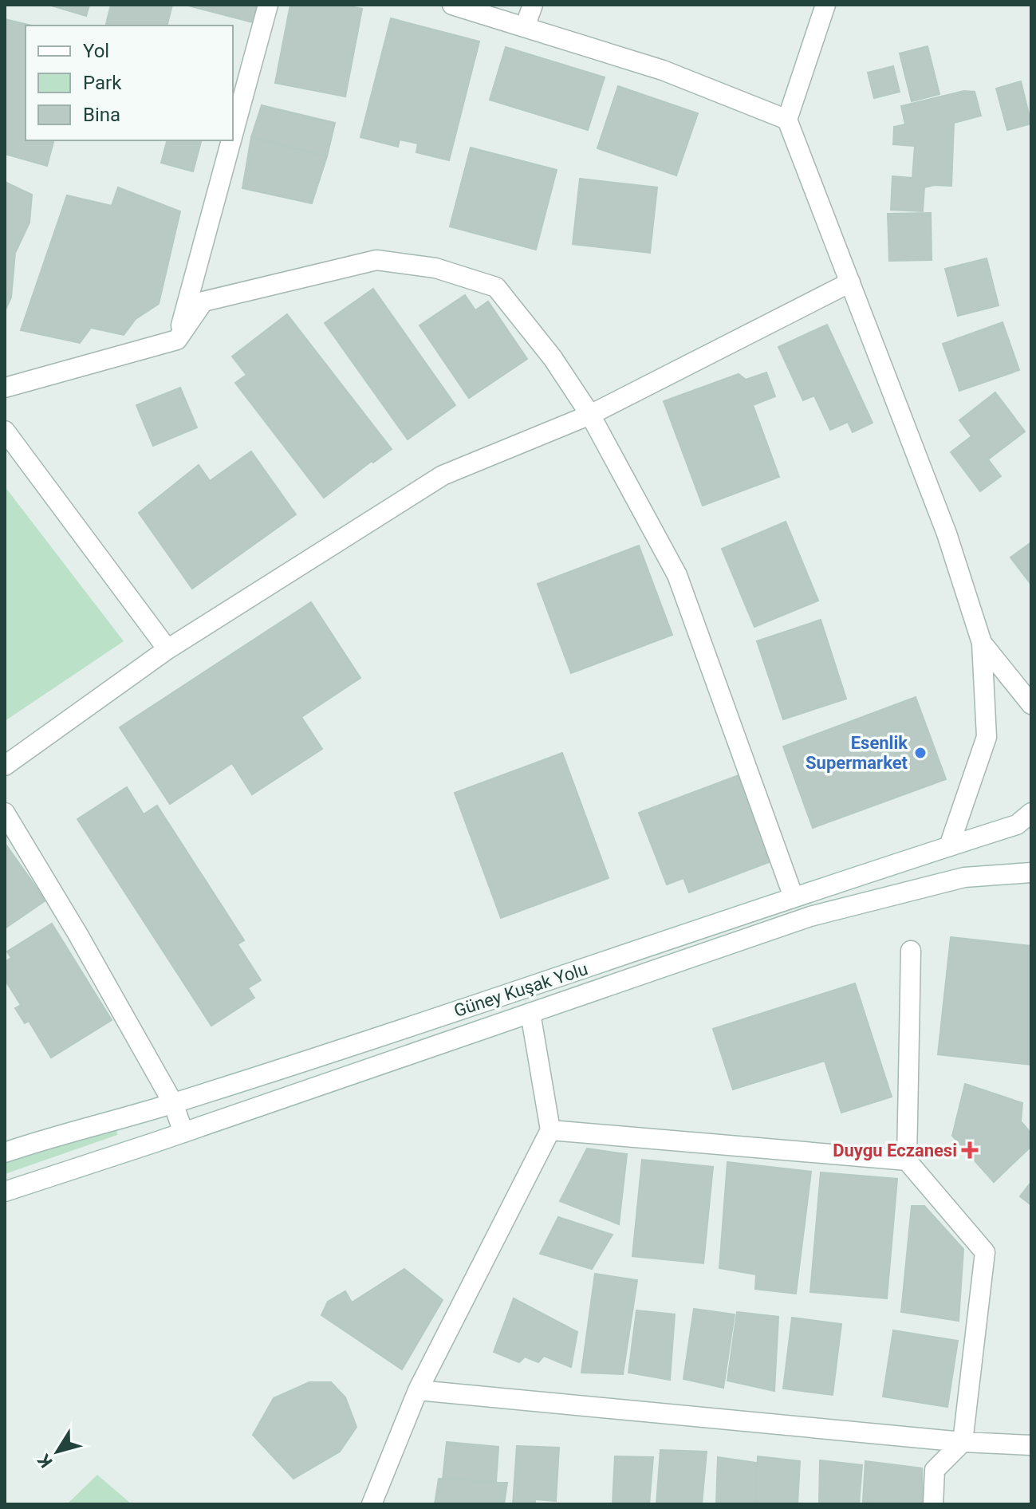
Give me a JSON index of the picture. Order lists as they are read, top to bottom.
{
  "streets": {
    "street": ["Güney Kuşak Yolu"]
  },
  "places": {
    "other": ["Esenlik Supermarket"],
    "health": ["Duygu Eczanesi"]
  },
  "legend": ["Yol", "Park", "Bina"],
  "north": "bottom left"
}
